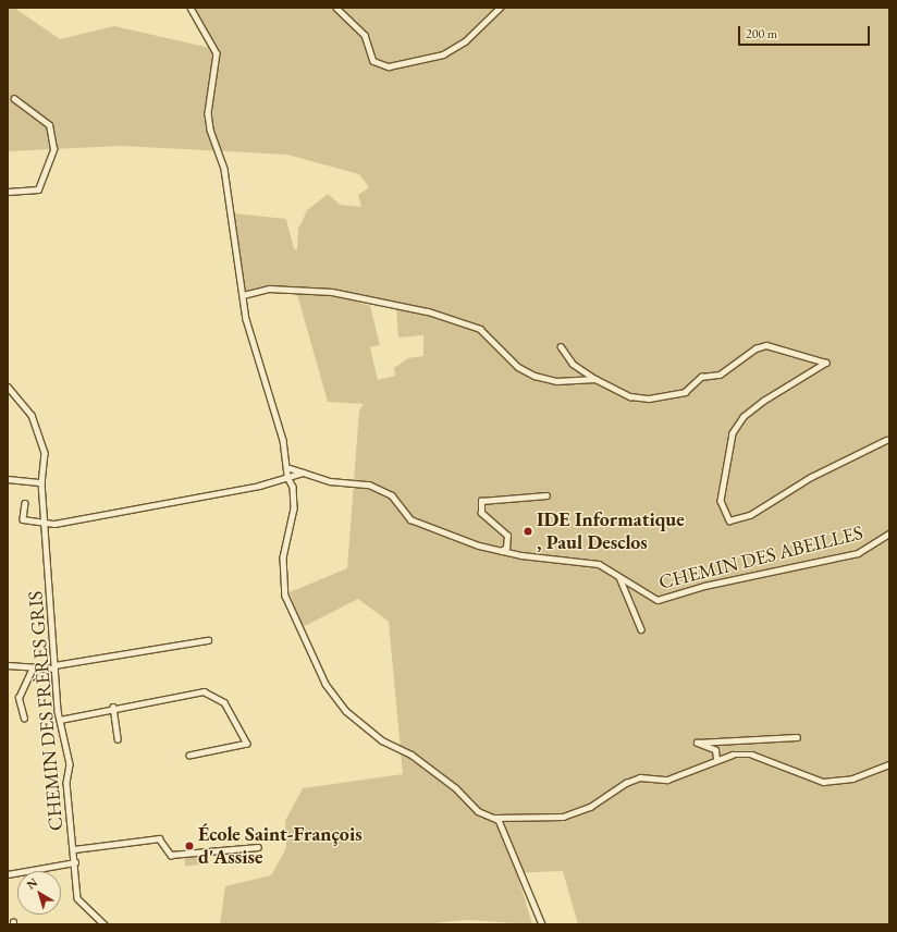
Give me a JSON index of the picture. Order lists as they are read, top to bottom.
{
  "streets": {
    "street": ["CHEMIN DES ABEILLES", "CHEMIN DES FRÈRES GRIS"]
  },
  "places": ["IDE Informatique , Paul Desclos", "École Saint-François d'Assise"],
  "scale_bar": "200 m",
  "north": "top left"
}
